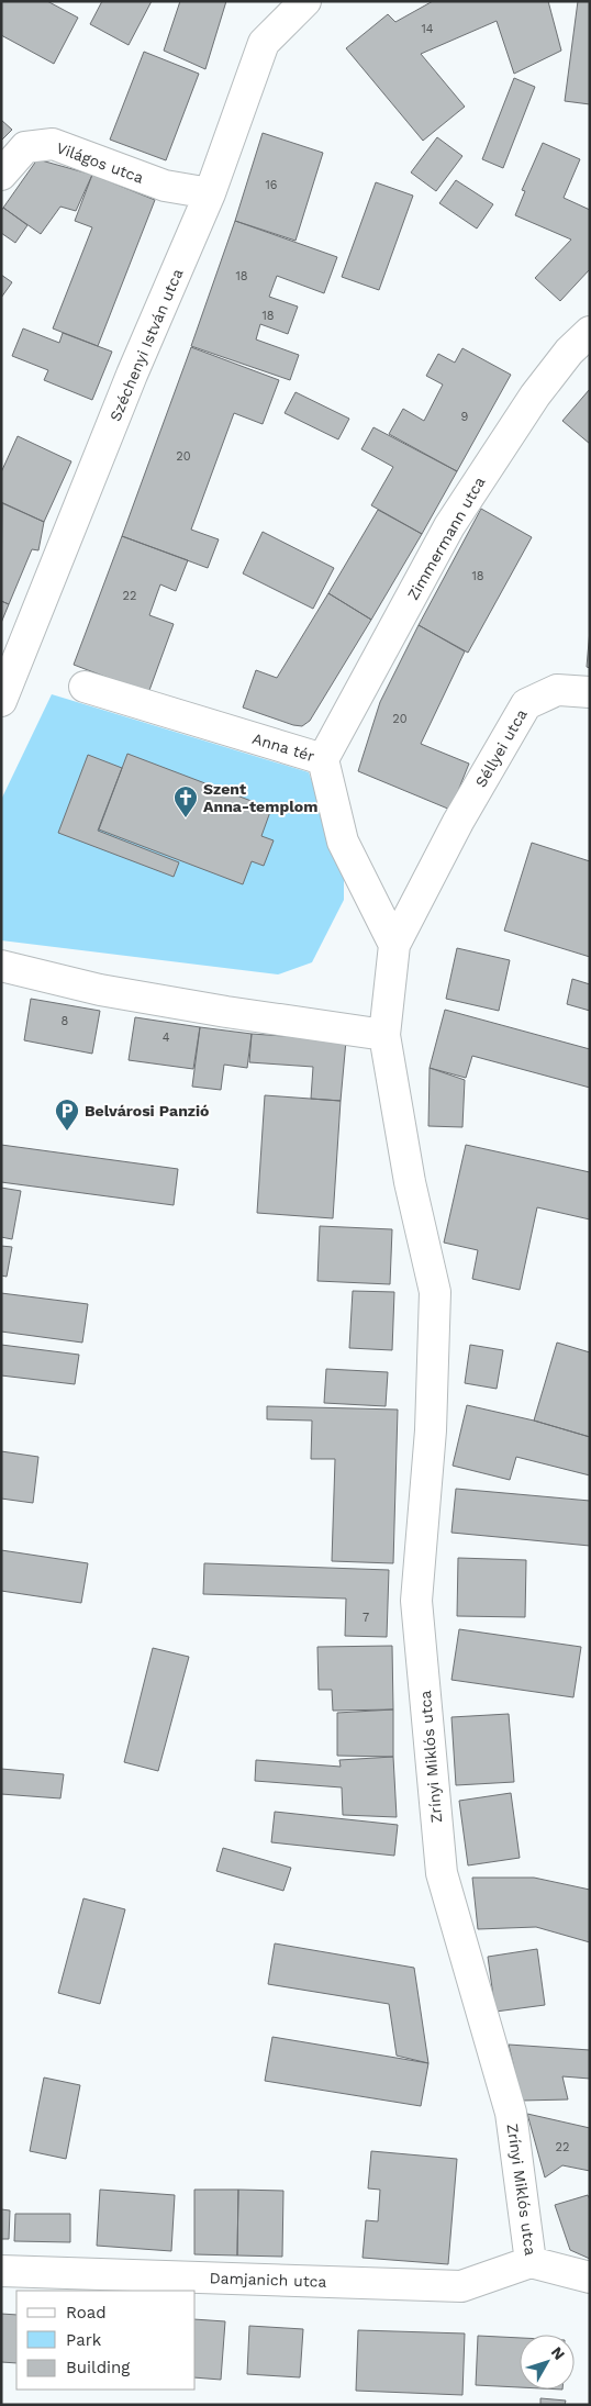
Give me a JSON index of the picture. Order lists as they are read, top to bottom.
{
  "streets": {
    "street": [
      "Világos utca",
      "Széchenyi István utca",
      "Zimmermann utca",
      "Anna tér",
      "Séllyei utca",
      "Zrínyi Miklós utca",
      "Damjanich utca"
    ]
  },
  "crossings": [
    ["Világos utca", "Széchenyi István utca"],
    ["Zimmermann utca", "Anna tér"],
    ["Anna tér", "Séllyei utca"],
    ["Zrínyi Miklós utca", "Damjanich utca"]
  ],
  "places": {
    "church": ["Szent Anna-templom"],
    "parking": ["Belvárosi Panzió"]
  },
  "house_numbers": [
    "14",
    "16",
    "18",
    "18",
    "9",
    "20",
    "18",
    "22",
    "20",
    "8",
    "4",
    "7",
    "22"
  ],
  "legend": ["Road", "Park", "Building"],
  "north": "top right"
}
